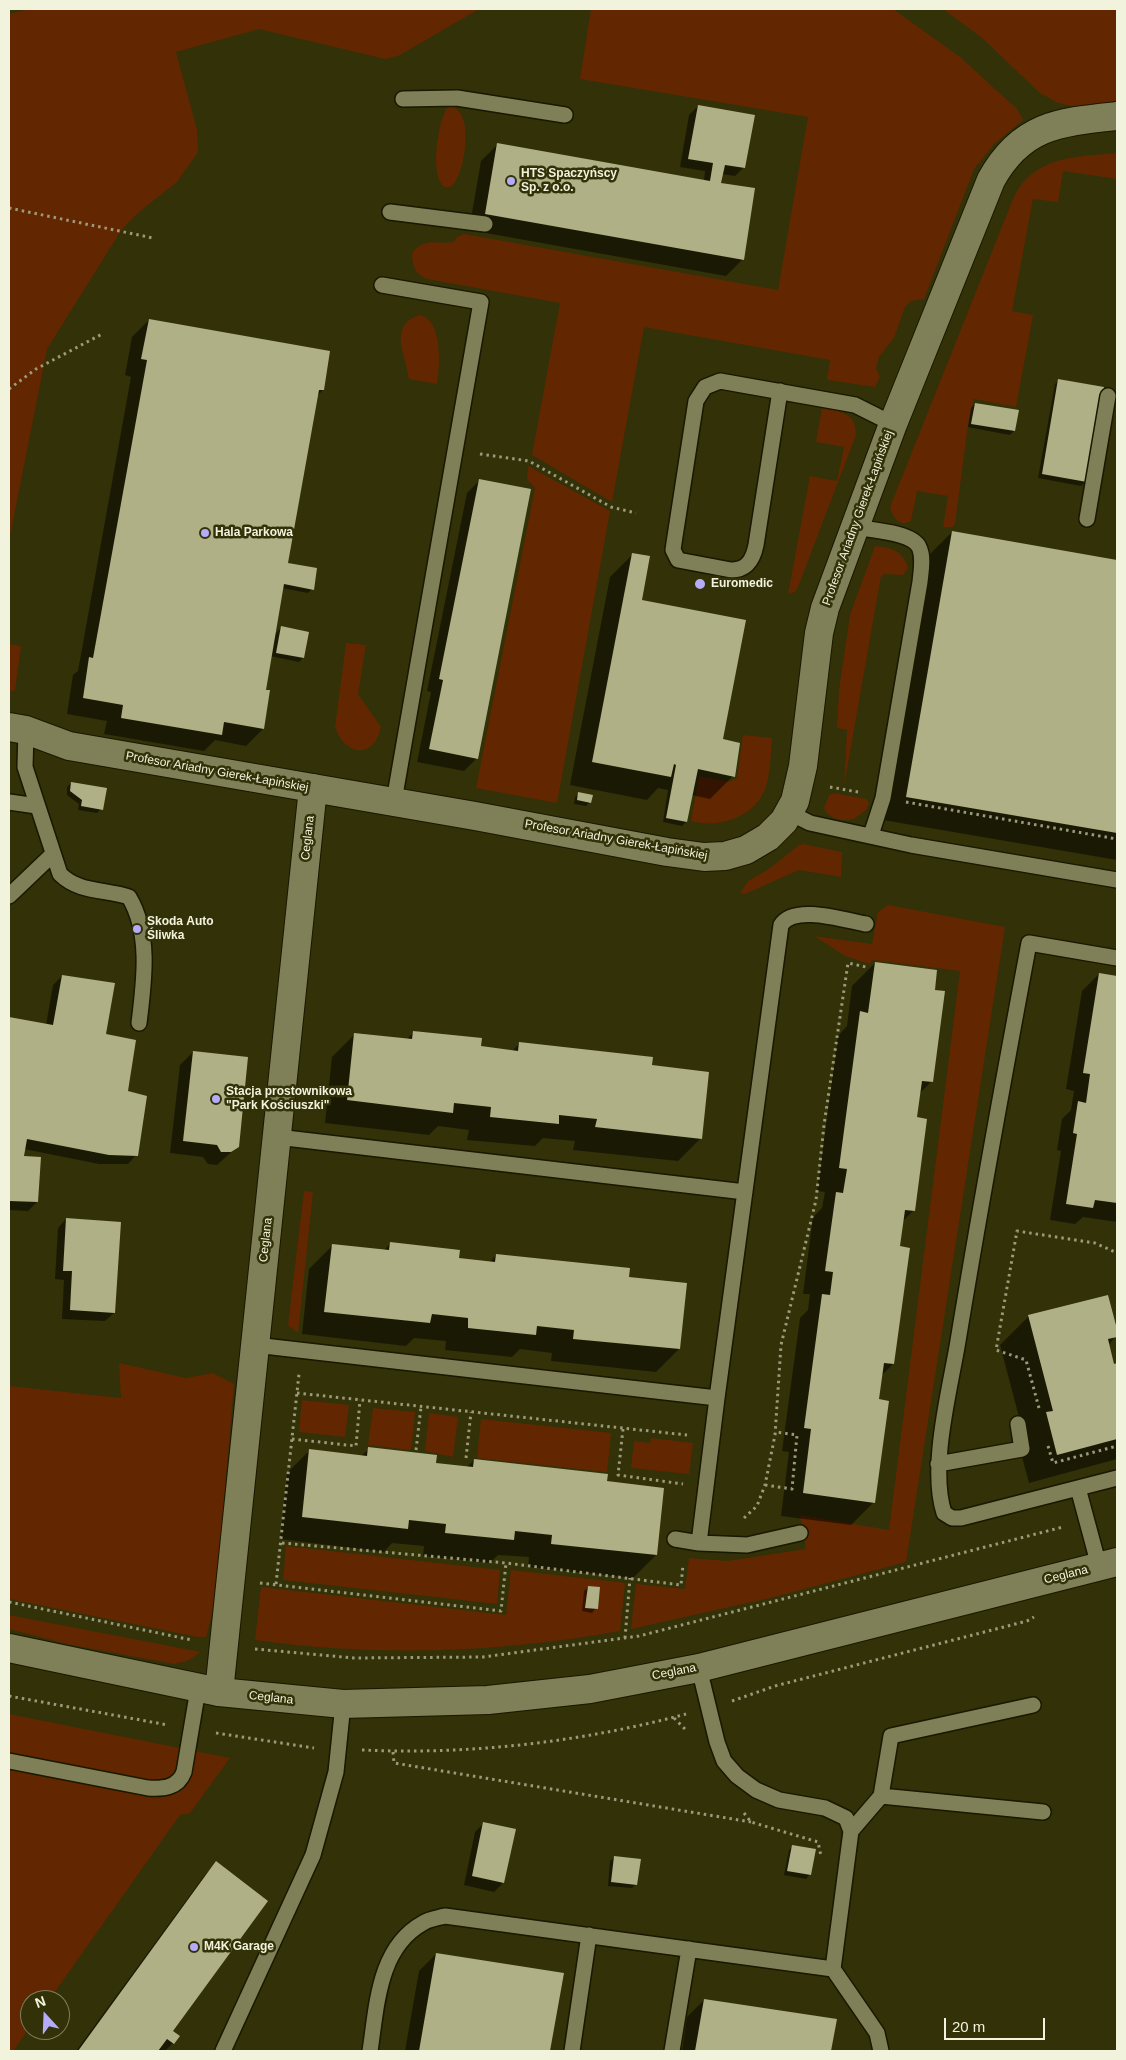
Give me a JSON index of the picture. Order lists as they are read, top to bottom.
{
  "streets": {
    "street": ["Profesor Ariadny Gierek-Łapińskiej", "Ceglana"]
  },
  "crossings": [
    ["Profesor Ariadny Gierek-Łapińskiej", "Ceglana"]
  ],
  "places": [
    "HTS Spaczyńscy Sp. z o.o.",
    "Hala Parkowa",
    "Euromedic",
    "Skoda Auto Śliwka",
    "Stacja prostownikowa \"Park Kościuszki\"",
    "M4K Garage"
  ],
  "scale_bar": "20 m",
  "north": "top"
}
